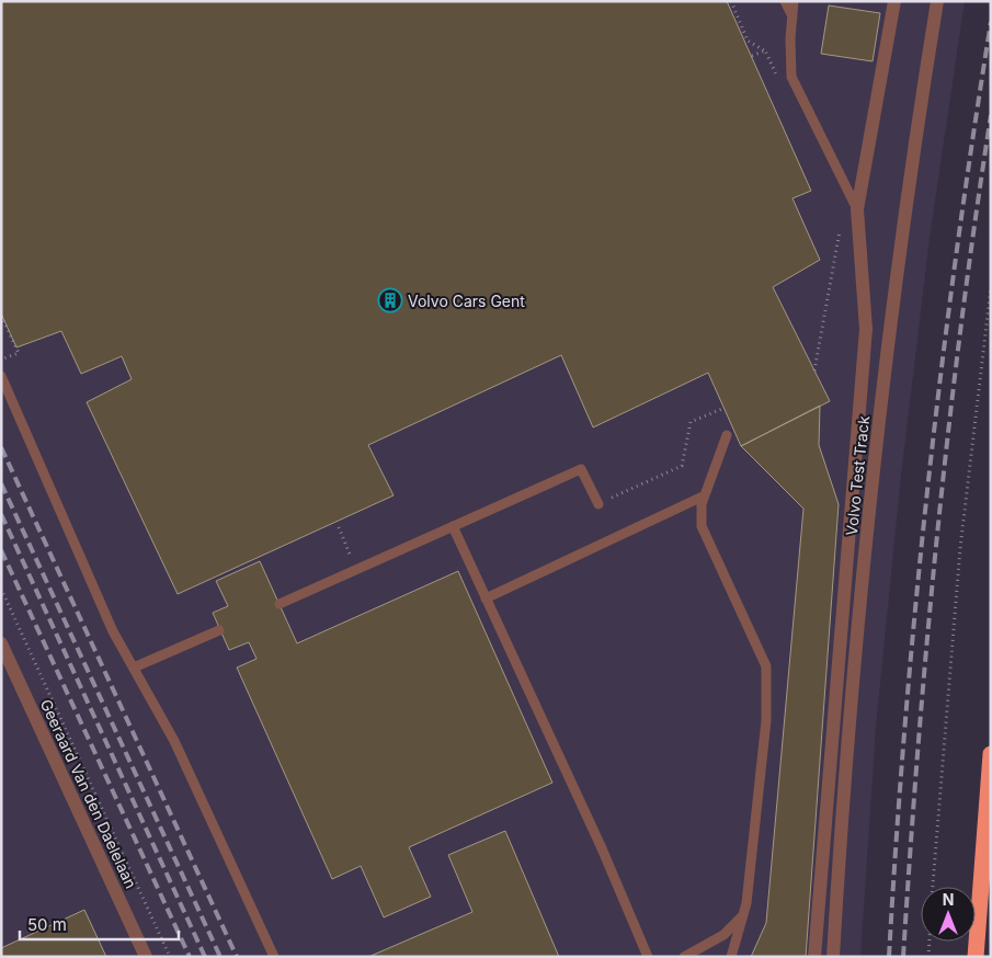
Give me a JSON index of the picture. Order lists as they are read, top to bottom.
{
  "streets": {
    "street": ["Volvo Test Track", "Geeraard Van den Daelelaan"]
  },
  "places": {
    "building": ["Volvo Cars Gent"]
  },
  "scale_bar": "50 m",
  "north": "top"
}
